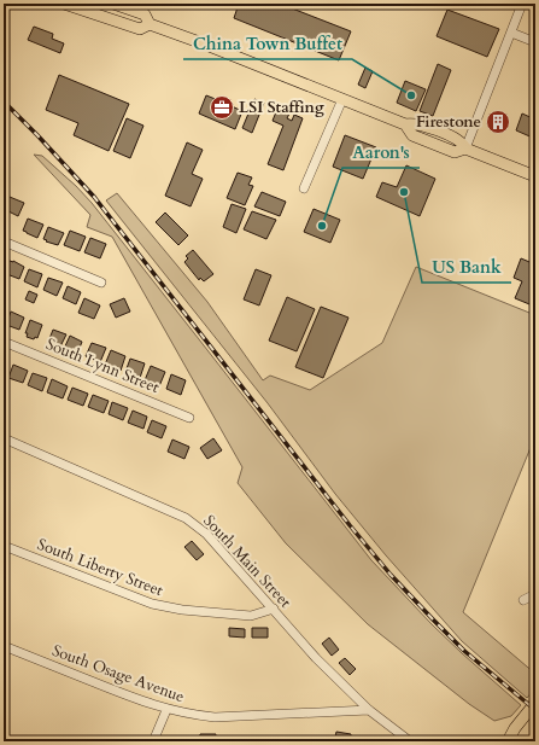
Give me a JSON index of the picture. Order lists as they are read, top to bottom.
{
  "streets": {
    "street": [
      "South Lynn Street",
      "South Main Street",
      "South Liberty Street",
      "South Osage Avenue"
    ]
  },
  "crossings": [
    ["South Main Street", "South Liberty Street"],
    ["South Main Street", "South Osage Avenue"]
  ],
  "places": {
    "other": ["China Town Buffet", "US Bank", "Aaron's"],
    "office": ["LSI Staffing"],
    "building": ["Firestone"]
  }
}
